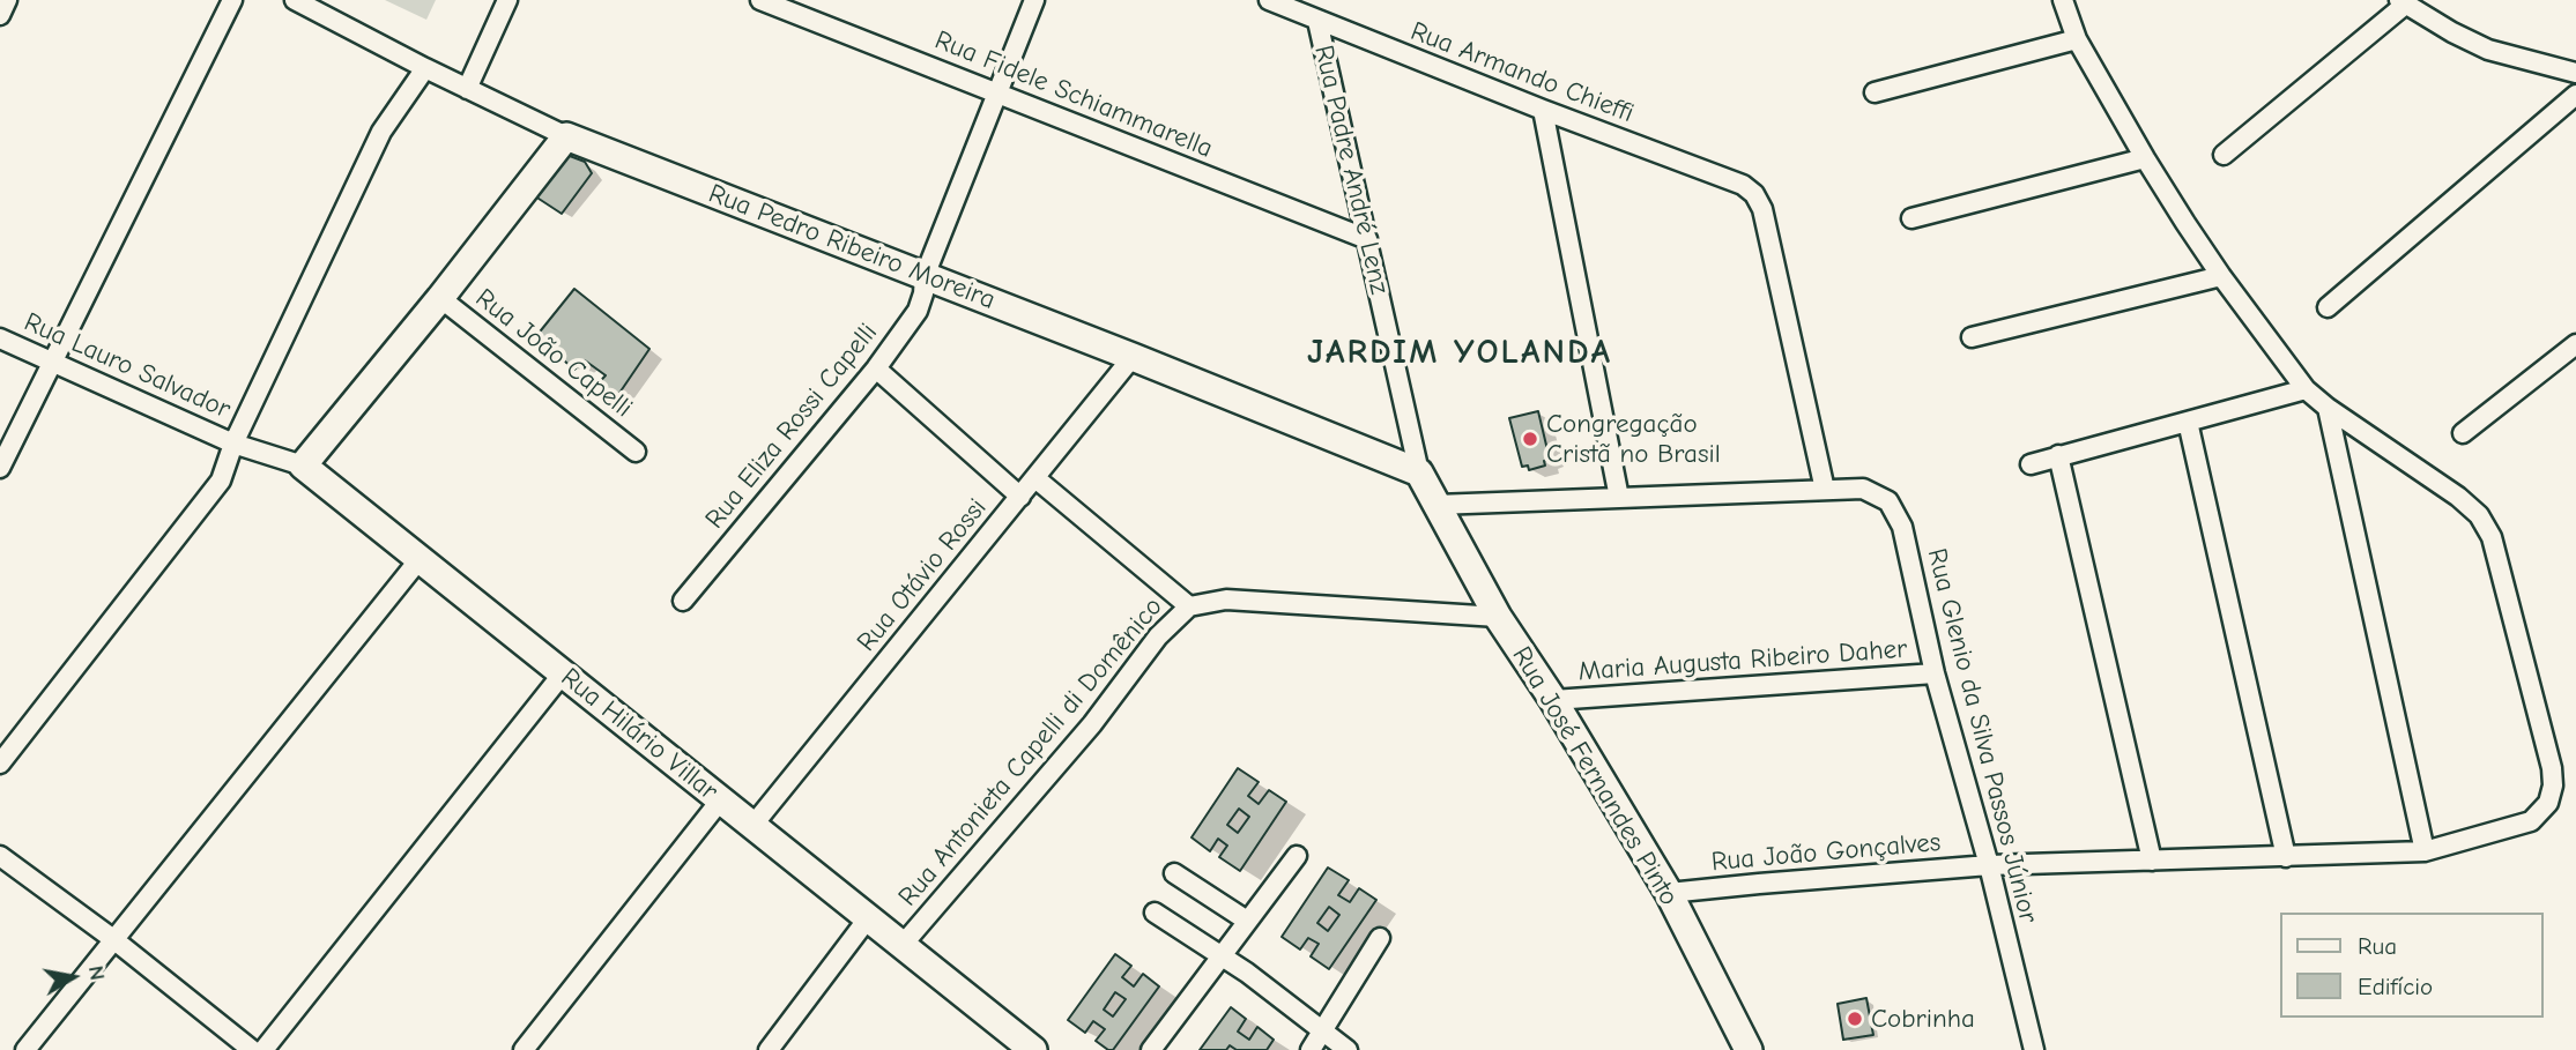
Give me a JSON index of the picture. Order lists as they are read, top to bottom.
{
  "streets": {
    "street": [
      "Rua Armando Chieffi",
      "Rua Fidele Schiammarella",
      "Rua Padre André Lenz",
      "Rua Pedro Ribeiro Moreira",
      "Rua João Capelli",
      "Rua Lauro Salvador",
      "Rua Eliza Rossi Capelli",
      "Rua Otávio Rossi",
      "Maria Augusta Ribeiro Daher",
      "Rua Hilário Villar",
      "Rua Glenio da Silva Passos Júnior",
      "Rua Antonieta Capelli di Domênico",
      "Rua José Fernandes Pinto",
      "Rua João Gonçalves"
    ]
  },
  "crossings": [
    ["Rua Armando Chieffi", "Rua Padre André Lenz"],
    ["Rua Armando Chieffi", "Rua Glenio da Silva Passos Júnior"],
    ["Rua Fidele Schiammarella", "Rua Padre André Lenz"],
    ["Rua Fidele Schiammarella", "Rua Eliza Rossi Capelli"],
    ["Rua Padre André Lenz", "Rua Pedro Ribeiro Moreira"],
    ["Rua Padre André Lenz", "Rua Glenio da Silva Passos Júnior"],
    ["Rua Padre André Lenz", "Rua José Fernandes Pinto"],
    ["Rua Pedro Ribeiro Moreira", "Rua Eliza Rossi Capelli"],
    ["Rua Pedro Ribeiro Moreira", "Rua Otávio Rossi"],
    ["Rua Lauro Salvador", "Rua Hilário Villar"],
    ["Rua Otávio Rossi", "Rua Hilário Villar"],
    ["Maria Augusta Ribeiro Daher", "Rua Glenio da Silva Passos Júnior"],
    ["Maria Augusta Ribeiro Daher", "Rua José Fernandes Pinto"],
    ["Rua Hilário Villar", "Rua Antonieta Capelli di Domênico"],
    ["Rua Glenio da Silva Passos Júnior", "Rua José Fernandes Pinto"],
    ["Rua Glenio da Silva Passos Júnior", "Rua João Gonçalves"],
    ["Rua Antonieta Capelli di Domênico", "Rua José Fernandes Pinto"],
    ["Rua José Fernandes Pinto", "Rua João Gonçalves"]
  ],
  "districts": ["JARDIM YOLANDA"],
  "places": ["Congregação Cristã no Brasil", "Cobrinha"],
  "legend": ["Rua", "Edifício"],
  "north": "right"
}
